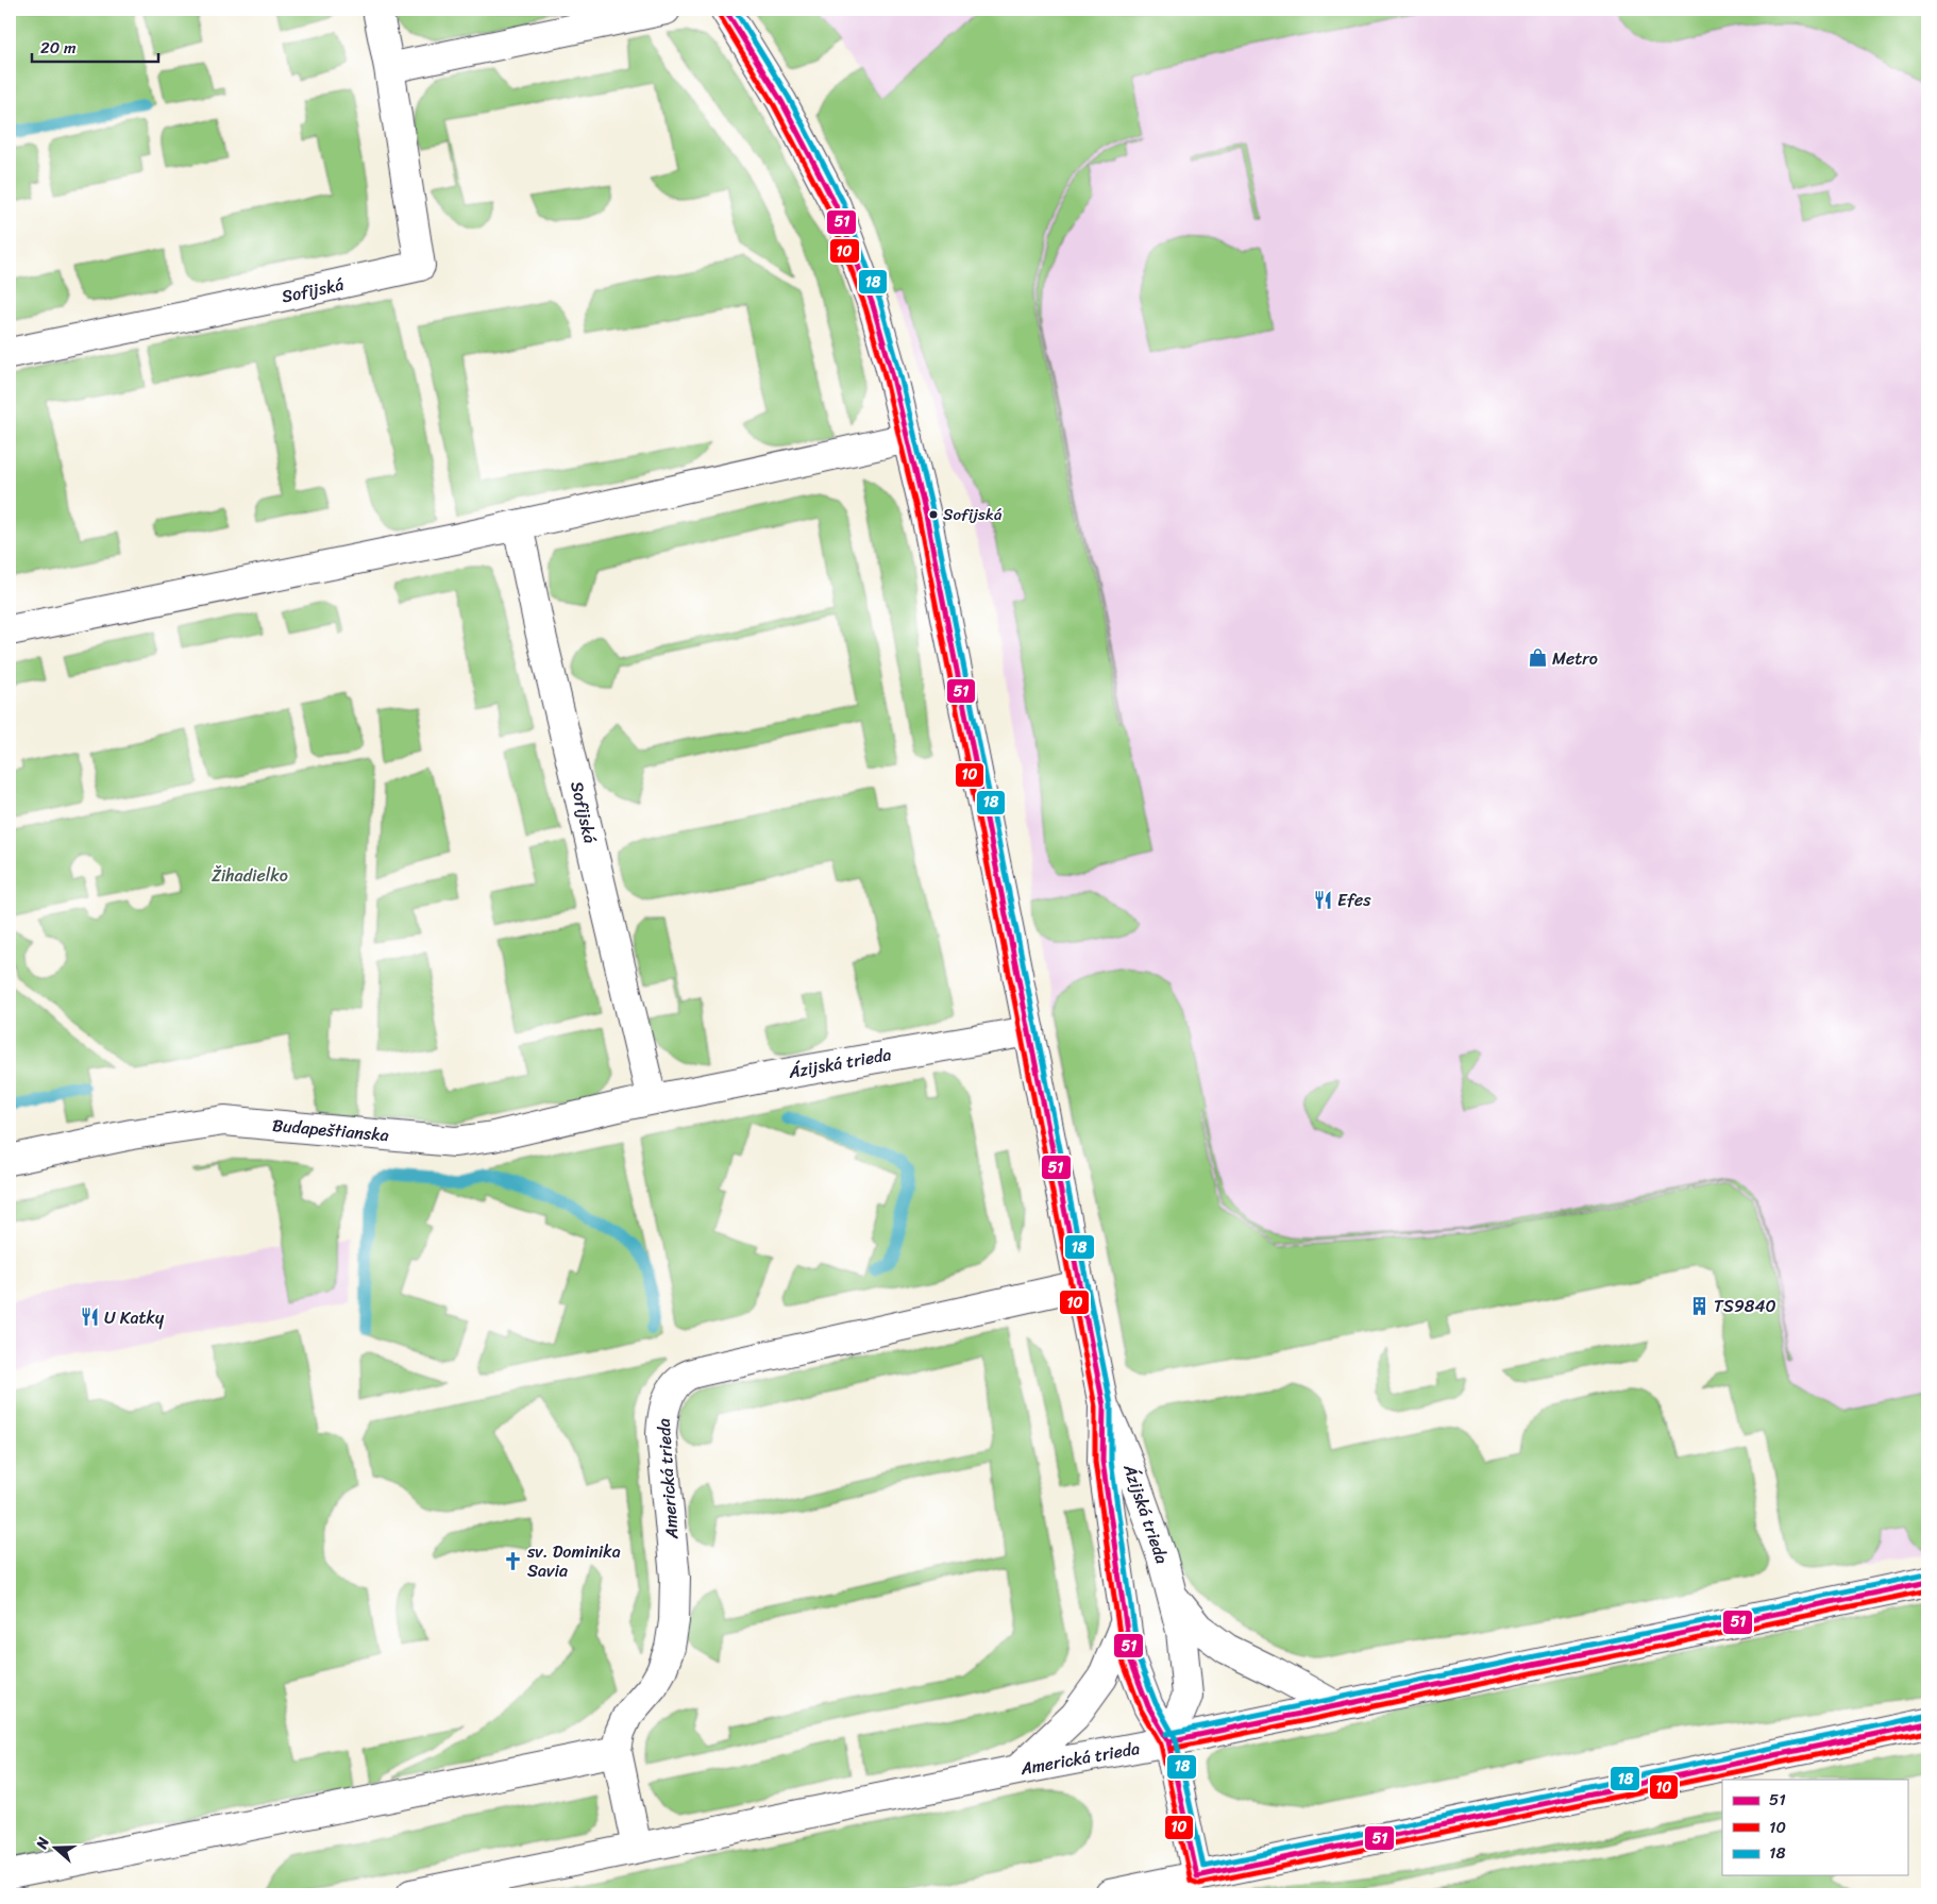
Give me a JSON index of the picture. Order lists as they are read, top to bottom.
{
  "streets": {
    "street": [
      "Sofijská",
      "Ázijská trieda",
      "Budapeštianska",
      "Americká trieda"
    ]
  },
  "crossings": [
    ["Sofijská", "Ázijská trieda"],
    ["Sofijská", "Budapeštianska"],
    ["Ázijská trieda", "Budapeštianska"],
    ["Ázijská trieda", "Americká trieda"]
  ],
  "parks": ["Žihadielko"],
  "places": {
    "other": ["Sofijská"],
    "shop": ["Metro"],
    "restaurant": ["Efes", "U Katky"],
    "building": ["TS9840"],
    "church": ["sv. Dominika Savia"]
  },
  "lines": ["transit line 51", "transit line 18", "transit line 10"],
  "legend": ["51", "10", "18"],
  "scale_bar": "20 m",
  "north": "left"
}
